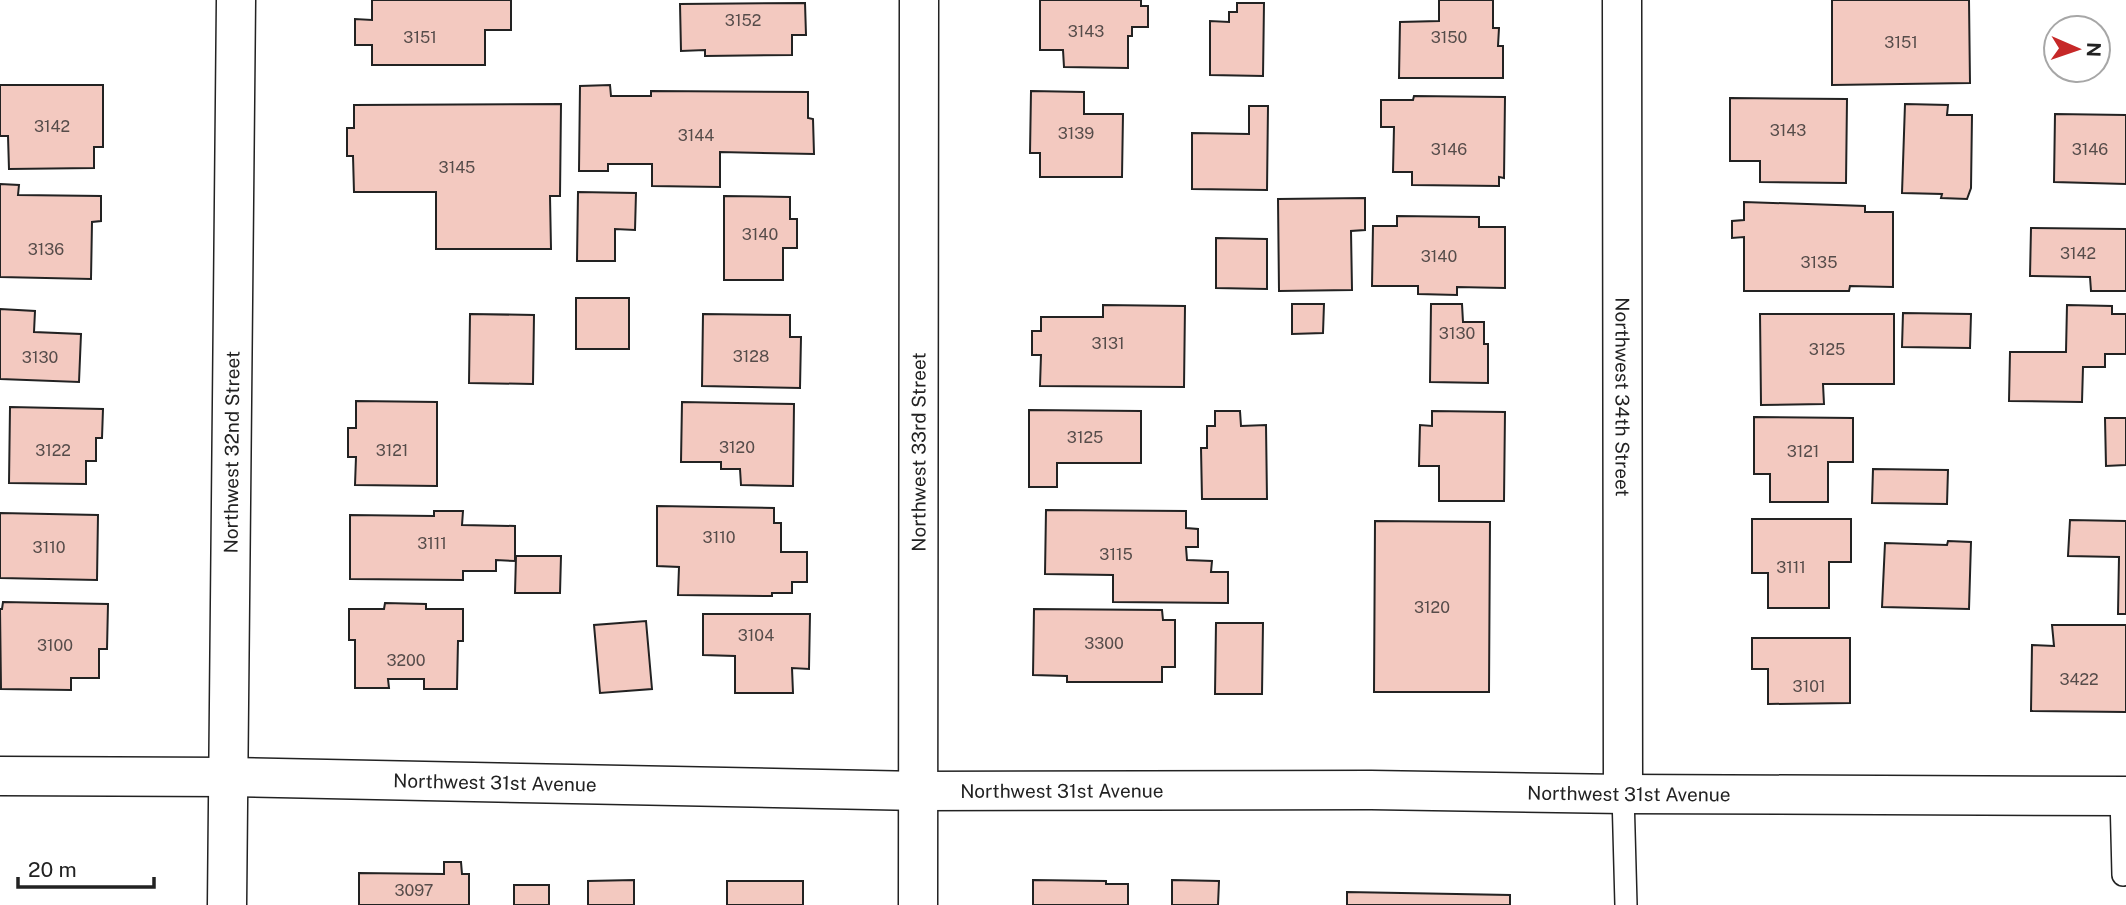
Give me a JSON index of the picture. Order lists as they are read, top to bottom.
{
  "streets": {
    "street": [
      "Northwest 34th Street",
      "Northwest 32nd Street",
      "Northwest 33rd Street",
      "Northwest 31st Avenue"
    ]
  },
  "crossings": [
    ["Northwest 34th Street", "Northwest 31st Avenue"],
    ["Northwest 32nd Street", "Northwest 31st Avenue"],
    ["Northwest 33rd Street", "Northwest 31st Avenue"]
  ],
  "house_numbers": [
    "3152",
    "3143",
    "3151",
    "3150",
    "3151",
    "3142",
    "3143",
    "3139",
    "3144",
    "3146",
    "3146",
    "3145",
    "3140",
    "3136",
    "3142",
    "3140",
    "3135",
    "3130",
    "3131",
    "3125",
    "3128",
    "3130",
    "3125",
    "3120",
    "3122",
    "3121",
    "3121",
    "3110",
    "3111",
    "3110",
    "3115",
    "3111",
    "3120",
    "3104",
    "3300",
    "3100",
    "3200",
    "3422",
    "3101",
    "3097"
  ],
  "scale_bar": "20 m",
  "north": "right"
}
